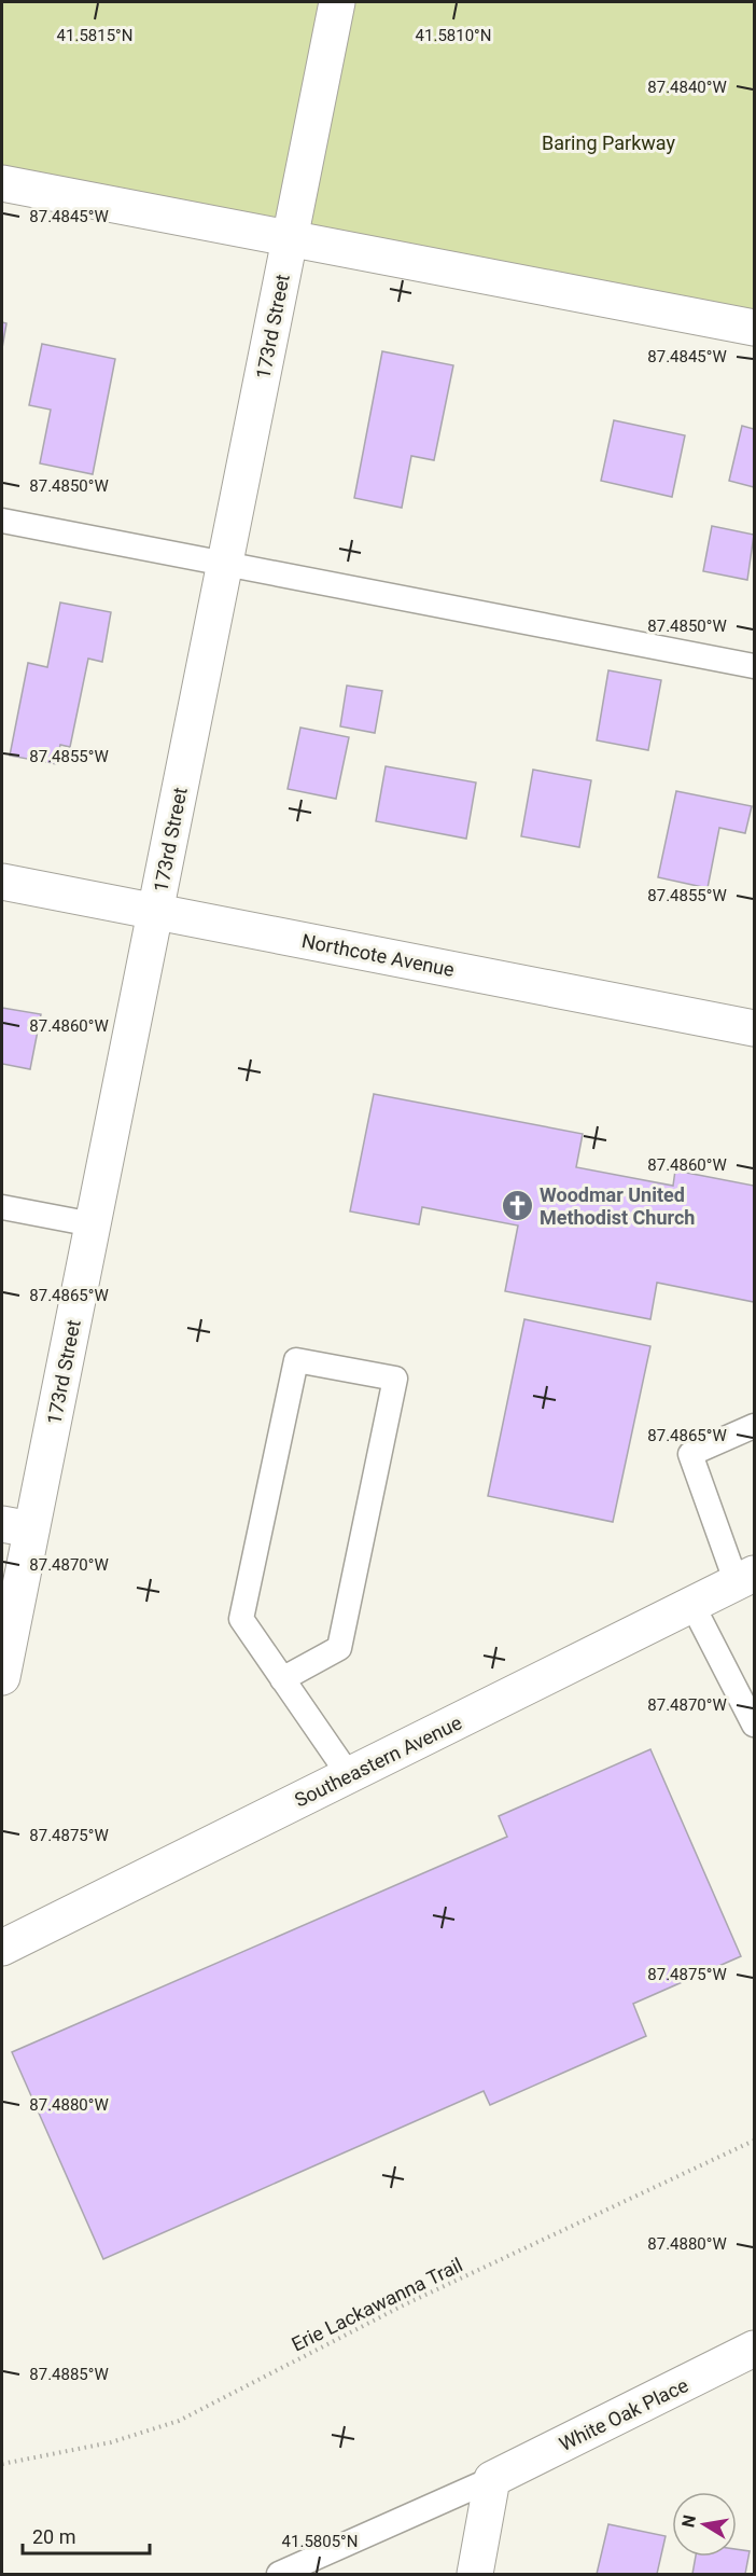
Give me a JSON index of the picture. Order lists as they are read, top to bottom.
{
  "streets": {
    "street": [
      "173rd Street",
      "Northcote Avenue",
      "Southeastern Avenue",
      "White Oak Place"
    ],
    "path": ["Erie Lackawanna Trail"]
  },
  "crossings": [
    ["173rd Street", "Northcote Avenue"]
  ],
  "parks": ["Baring Parkway"],
  "places": {
    "church": ["Woodmar United Methodist Church"]
  },
  "scale_bar": "20 m",
  "north": "left",
  "coordinates": [
    "41.5815°N",
    "41.5810°N",
    "87.4840°W",
    "87.4845°W",
    "87.4850°W",
    "87.4855°W",
    "87.4860°W",
    "87.4865°W",
    "87.4870°W",
    "87.4875°W",
    "87.4880°W",
    "87.4885°W",
    "41.5805°N"
  ]
}
